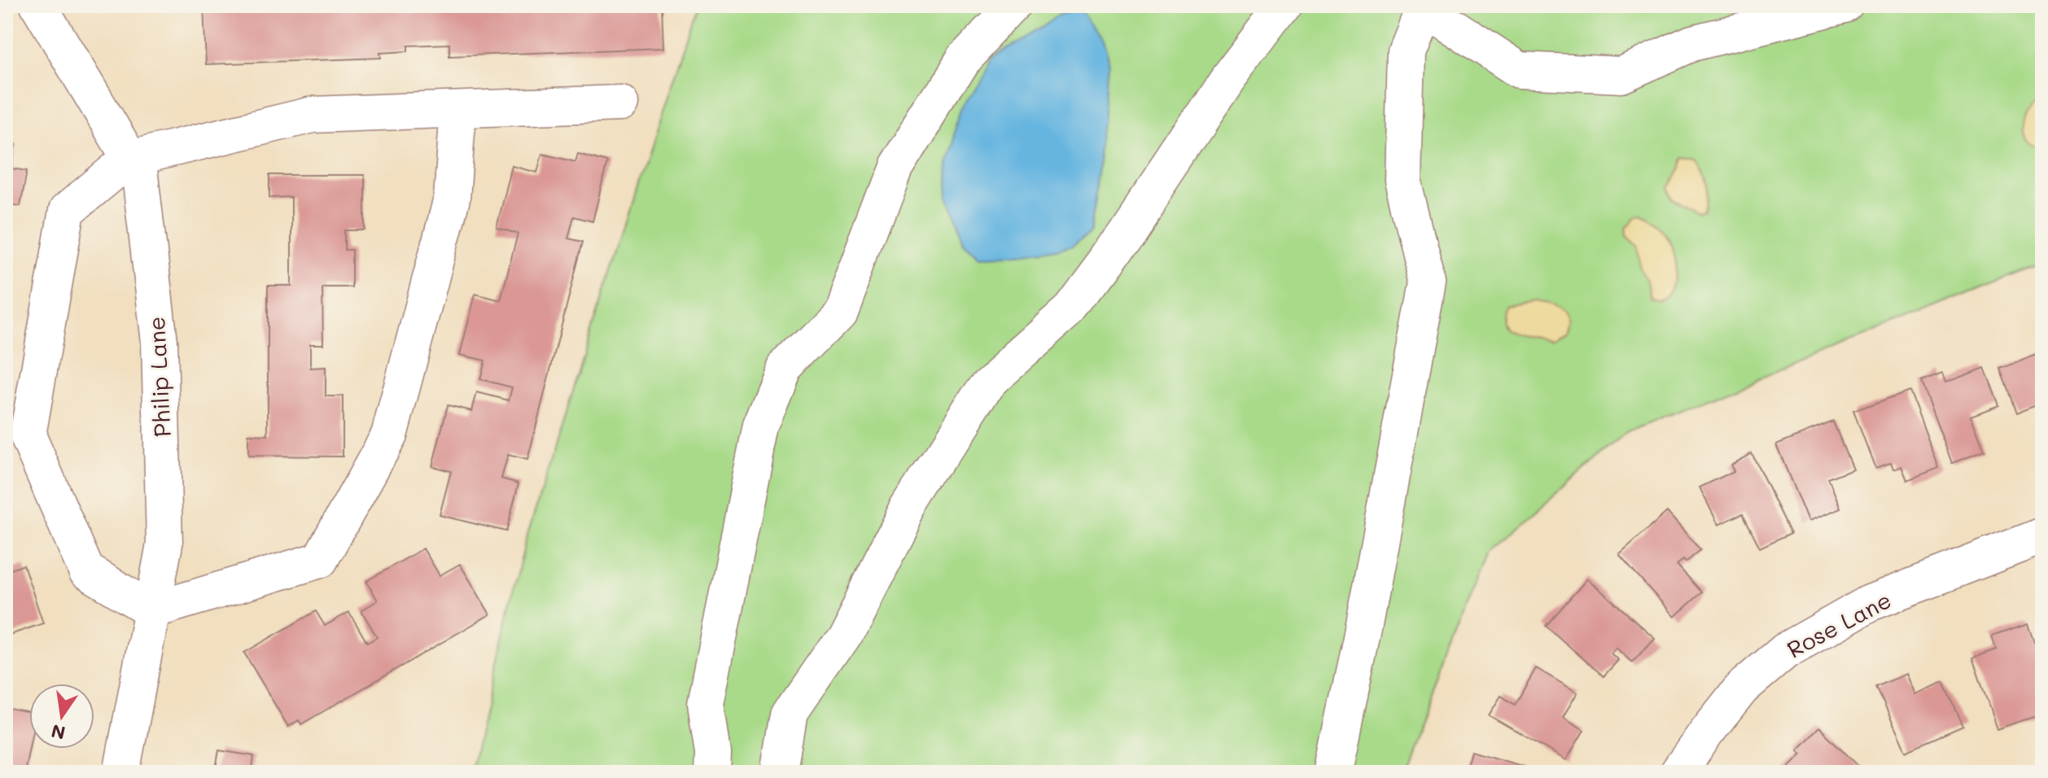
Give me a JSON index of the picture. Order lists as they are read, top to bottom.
{
  "streets": {
    "street": ["Philip Lane", "Rose Lane"]
  },
  "north": "bottom"
}
